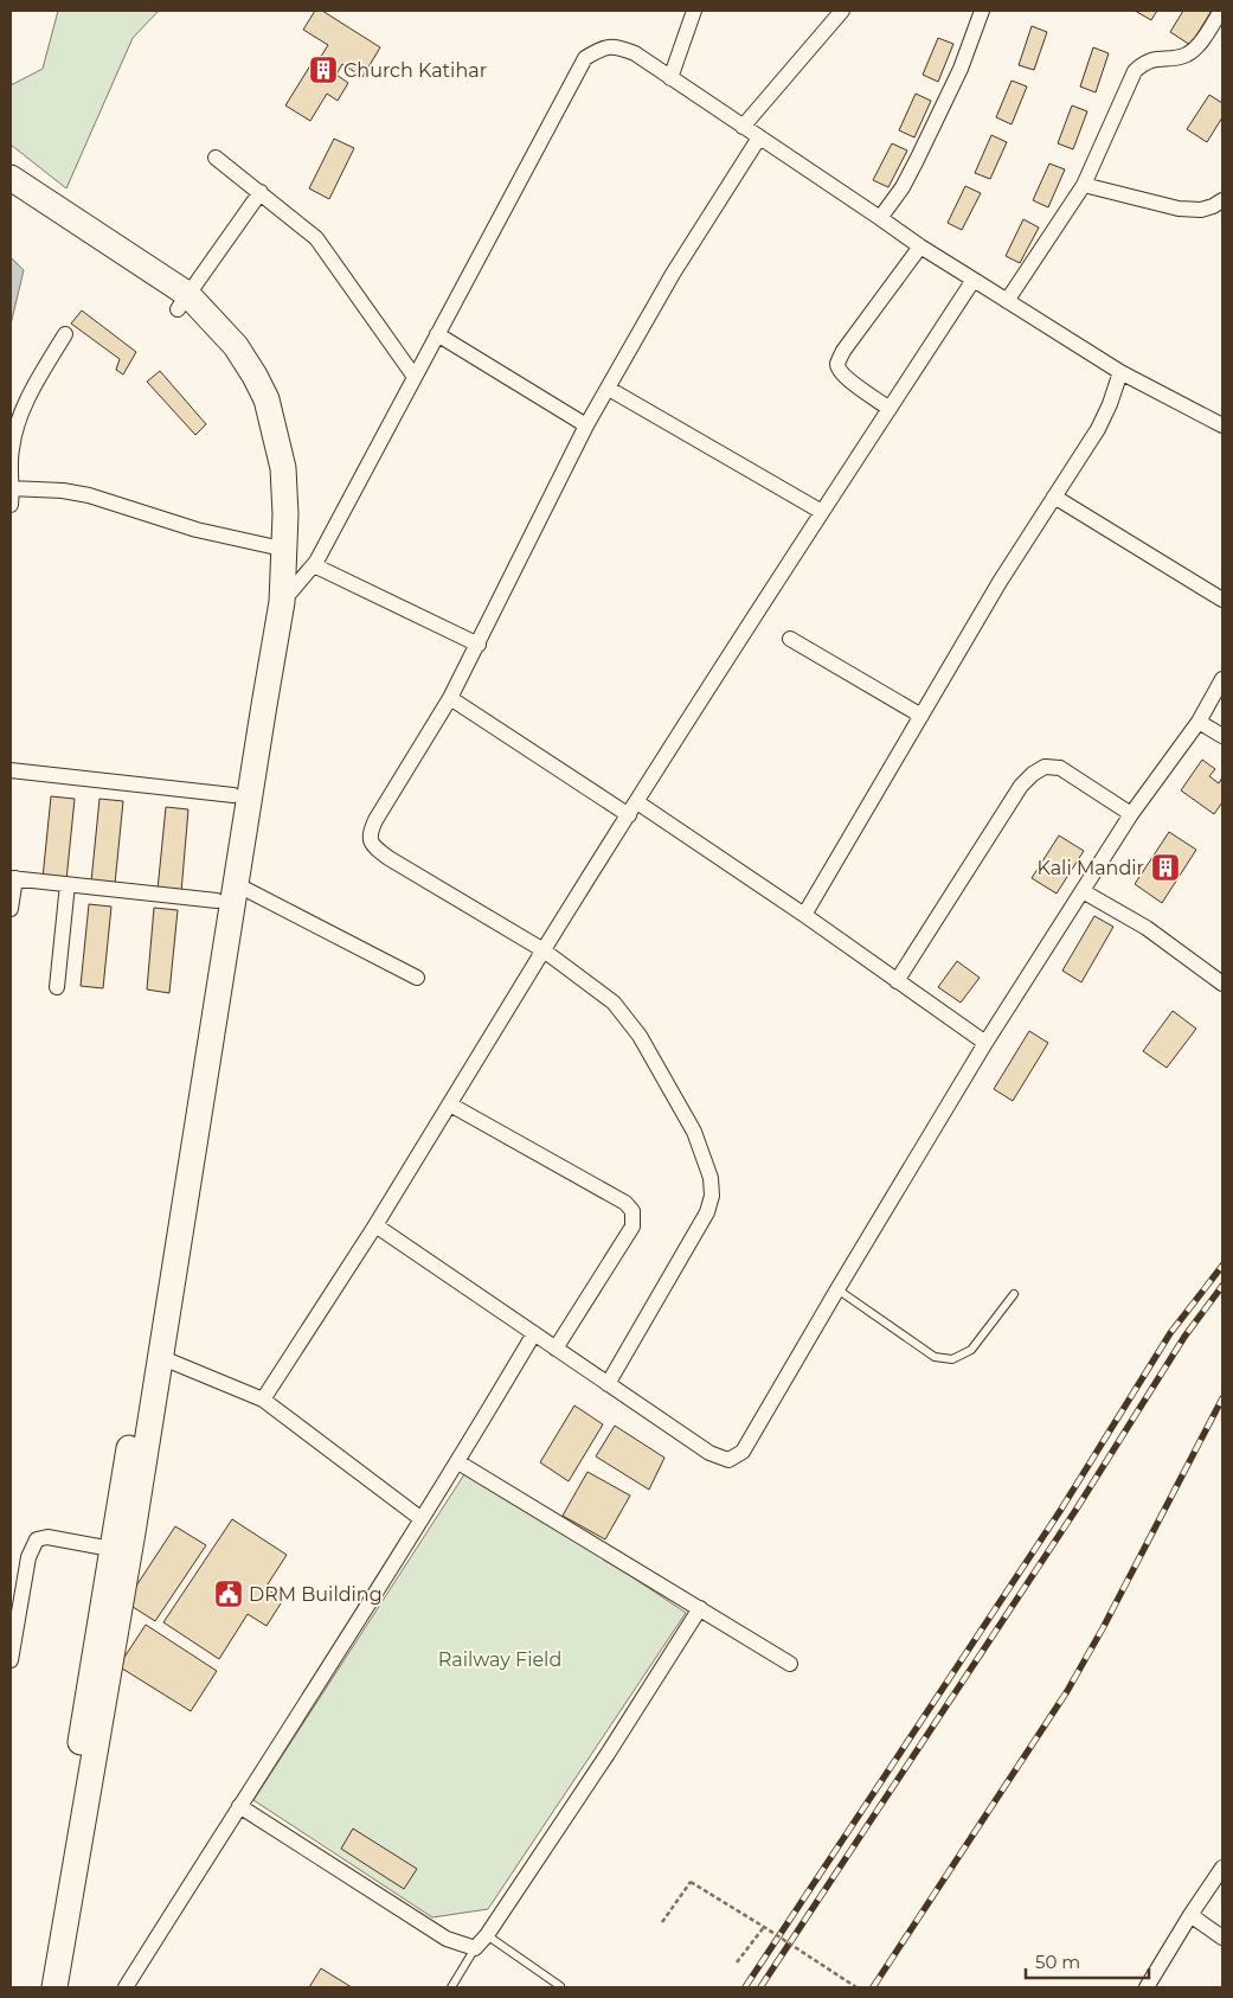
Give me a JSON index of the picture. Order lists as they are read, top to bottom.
{
  "parks": ["Railway Field"],
  "places": {
    "building": ["Church Katihar", "Kali Mandir"],
    "public building": ["DRM Building"]
  },
  "scale_bar": "50 m"
}
